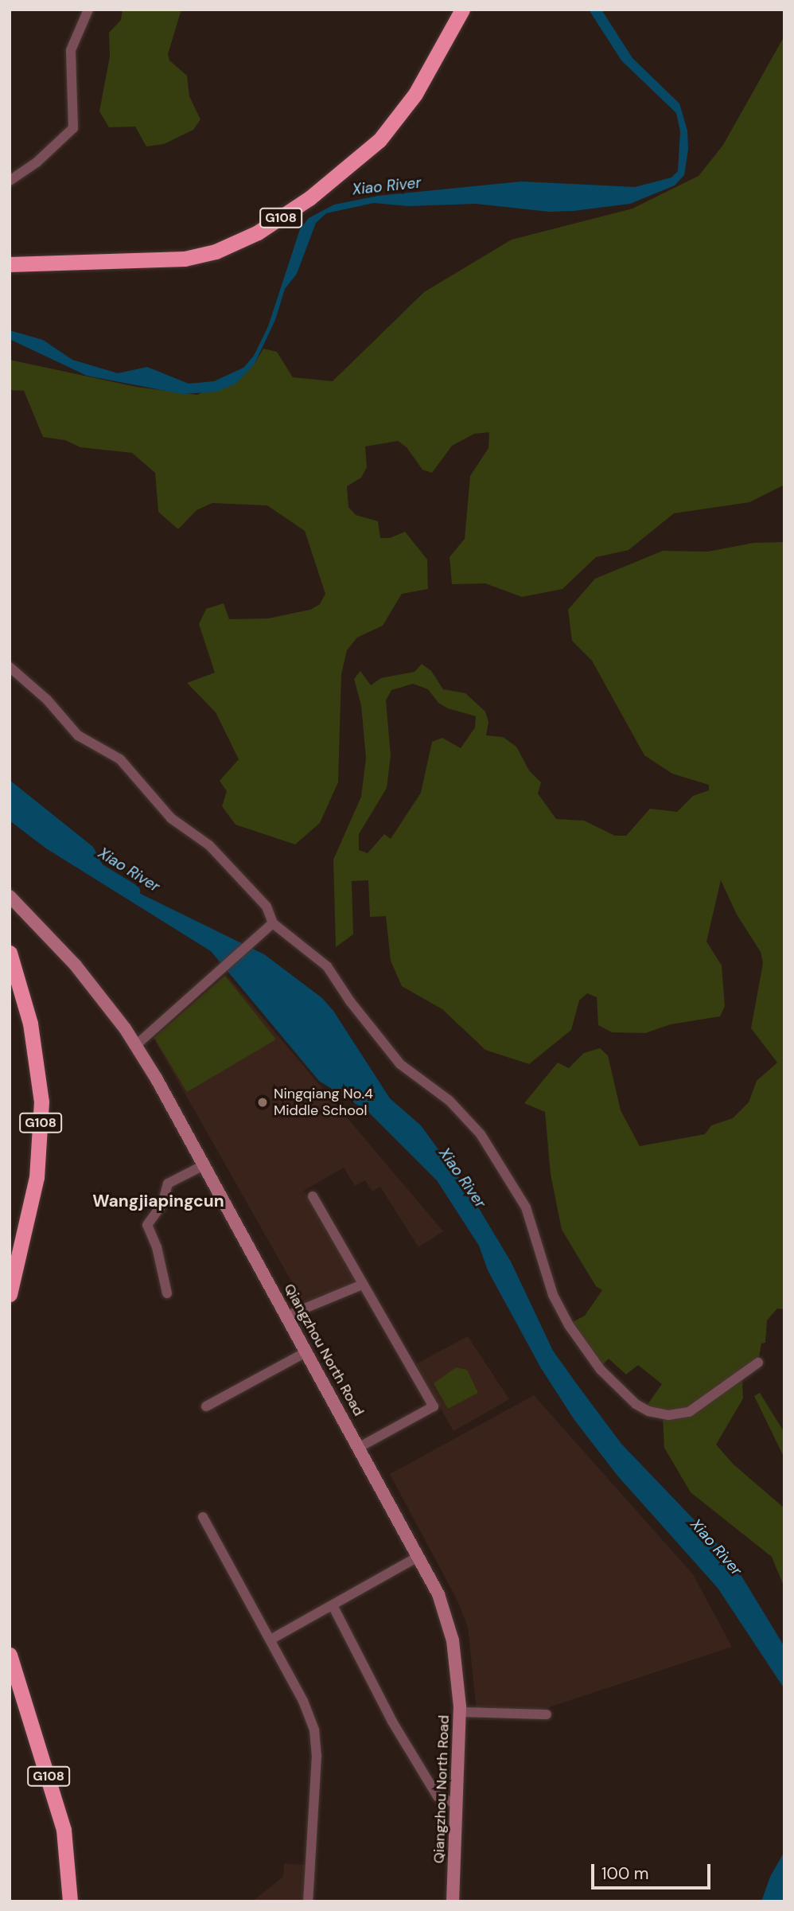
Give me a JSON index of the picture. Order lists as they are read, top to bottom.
{
  "streets": {
    "highway": ["G108"],
    "main road": ["Qiangzhou North Road"]
  },
  "districts": ["Wangjiapingcun"],
  "water": ["Xiao River"],
  "places": ["Ningqiang No.4 Middle School"],
  "scale_bar": "100 m"
}
